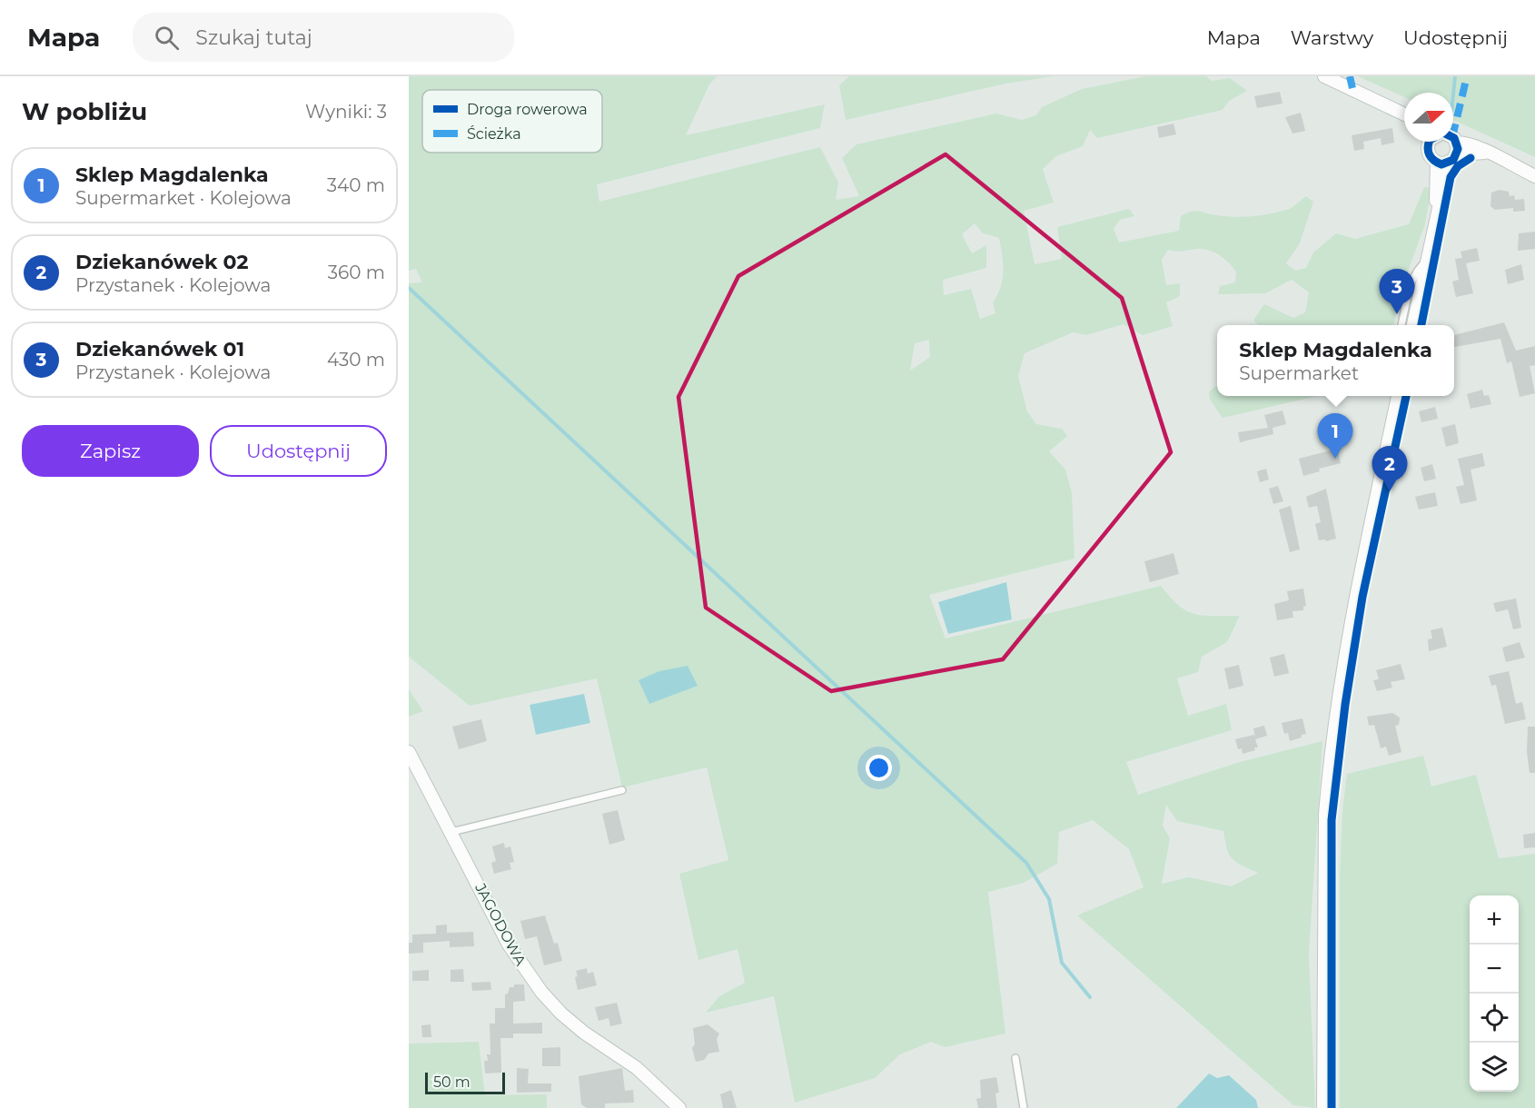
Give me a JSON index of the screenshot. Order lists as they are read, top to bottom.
{
  "streets": {
    "street": ["JAGODOWA"]
  },
  "legend": ["Droga rowerowa", "Ścieżka"],
  "scale_bar": "50 m",
  "north": "right",
  "page": {
    "header": "Mapa",
    "search": "Szukaj tutaj",
    "nav": ["Mapa", "Warstwy", "Udostępnij"],
    "heading": ["W pobliżu", "Wyniki: 3"],
    "list": [
      {
        "mark": "1",
        "name": "Sklep Magdalenka",
        "note": "Supermarket · Kolejowa",
        "value": "340 m"
      },
      {
        "mark": "2",
        "name": "Dziekanówek 02",
        "note": "Przystanek · Kolejowa",
        "value": "360 m"
      },
      {
        "mark": "3",
        "name": "Dziekanówek 01",
        "note": "Przystanek · Kolejowa",
        "value": "430 m"
      }
    ],
    "pins": ["3", "1", "2"],
    "popup": ["Sklep Magdalenka", "Supermarket"],
    "buttons": ["Zapisz", "Udostępnij"],
    "map_buttons": ["+", "−"],
    "scale": "50 m"
  }
}
